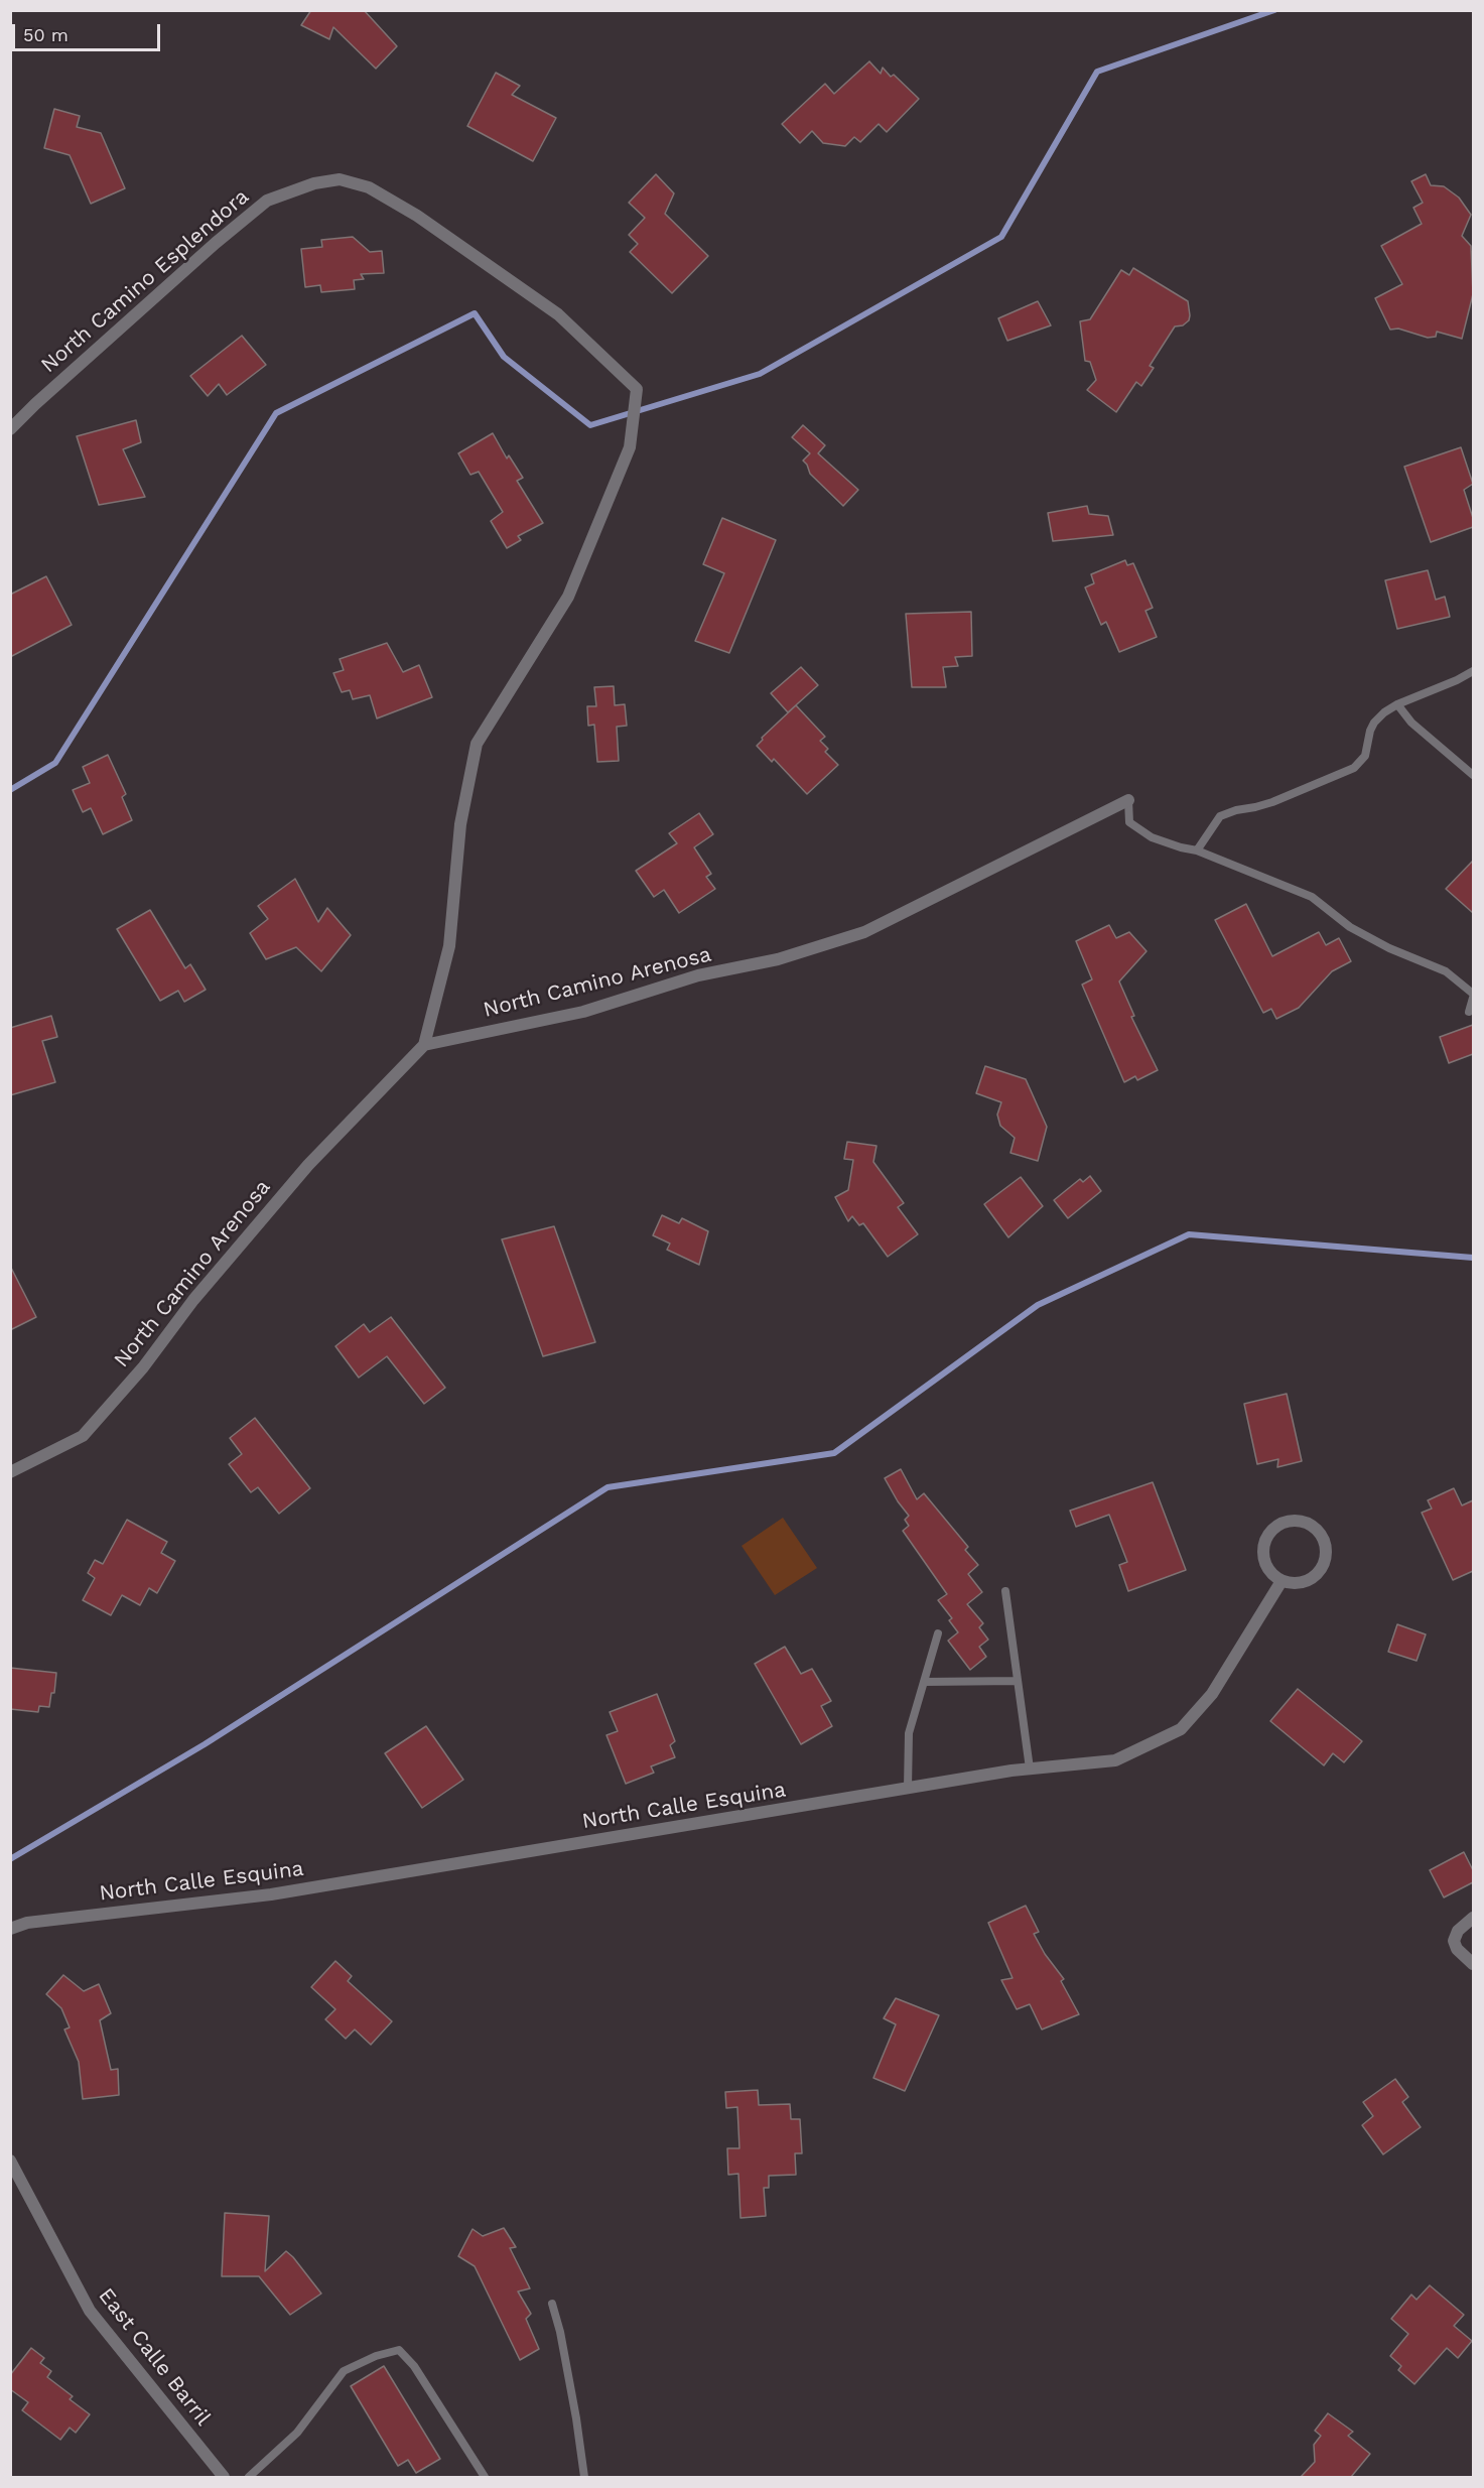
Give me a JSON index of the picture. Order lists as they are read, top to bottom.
{
  "streets": {
    "street": [
      "North Camino Esplendora",
      "North Camino Arenosa",
      "North Calle Esquina",
      "East Calle Barril"
    ]
  },
  "crossings": [
    ["North Camino Esplendora", "North Camino Arenosa"]
  ],
  "scale_bar": "50 m"
}
